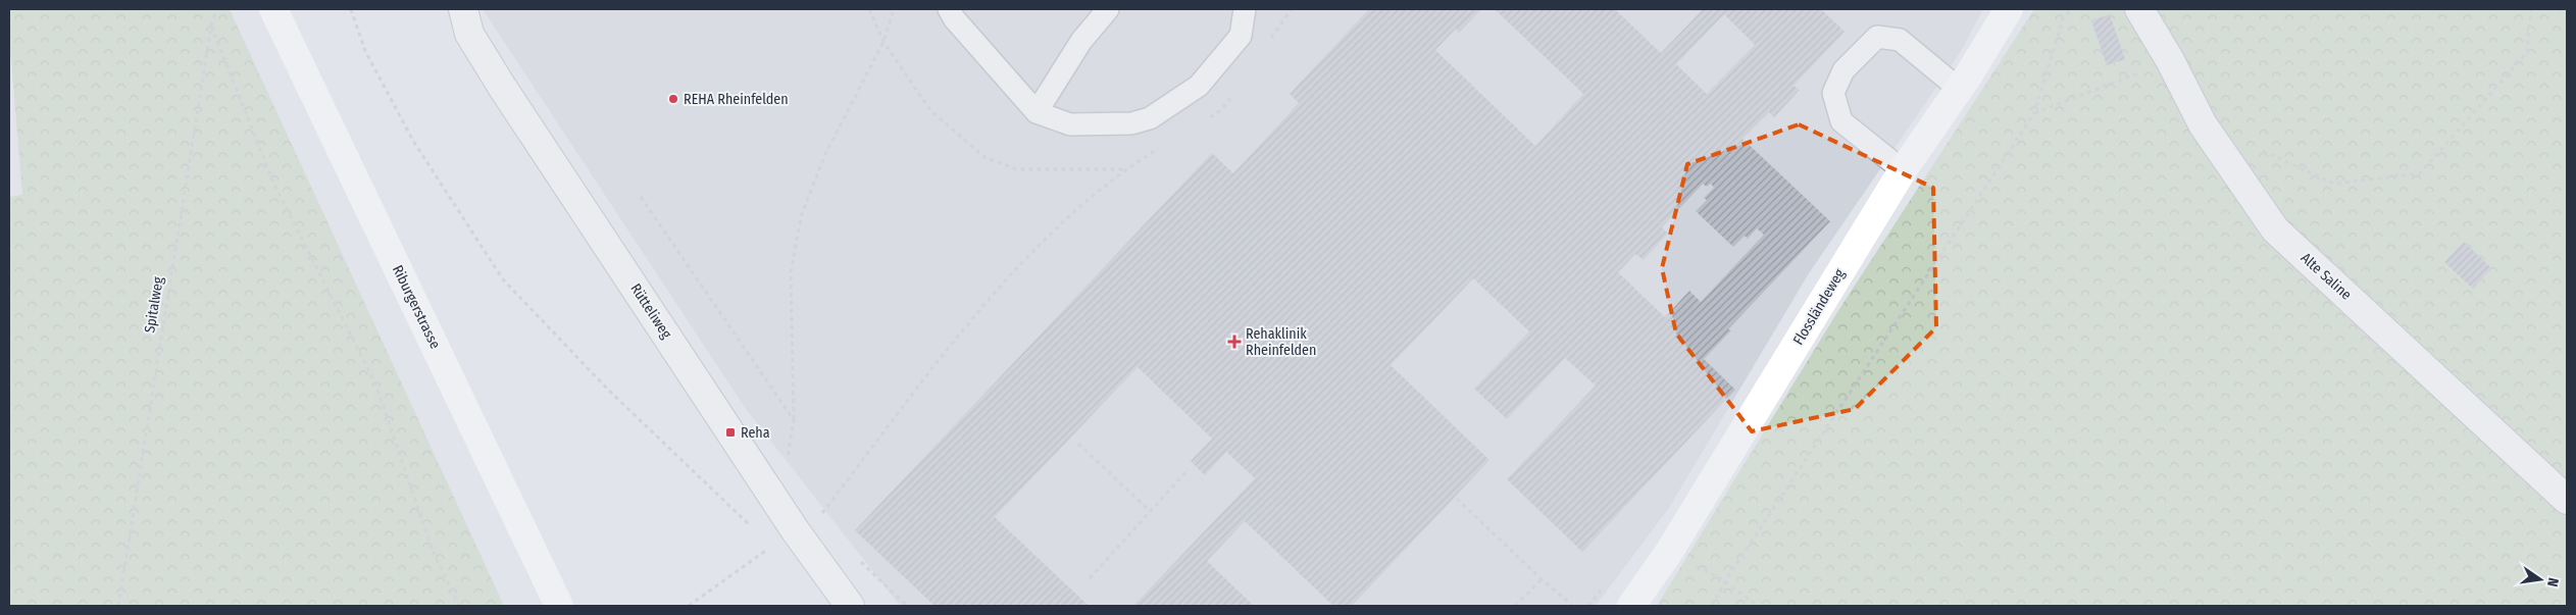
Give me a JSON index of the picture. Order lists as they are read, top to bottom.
{
  "streets": {
    "street": [
      "Alte Saline",
      "Riburgerstrasse",
      "Flossländeweg",
      "Rütteliweg"
    ],
    "path": ["Spitalweg"]
  },
  "places": {
    "other": ["REHA Rheinfelden"],
    "health": ["Rehaklinik Rheinfelden"],
    "transit": ["Reha"]
  },
  "north": "right"
}
